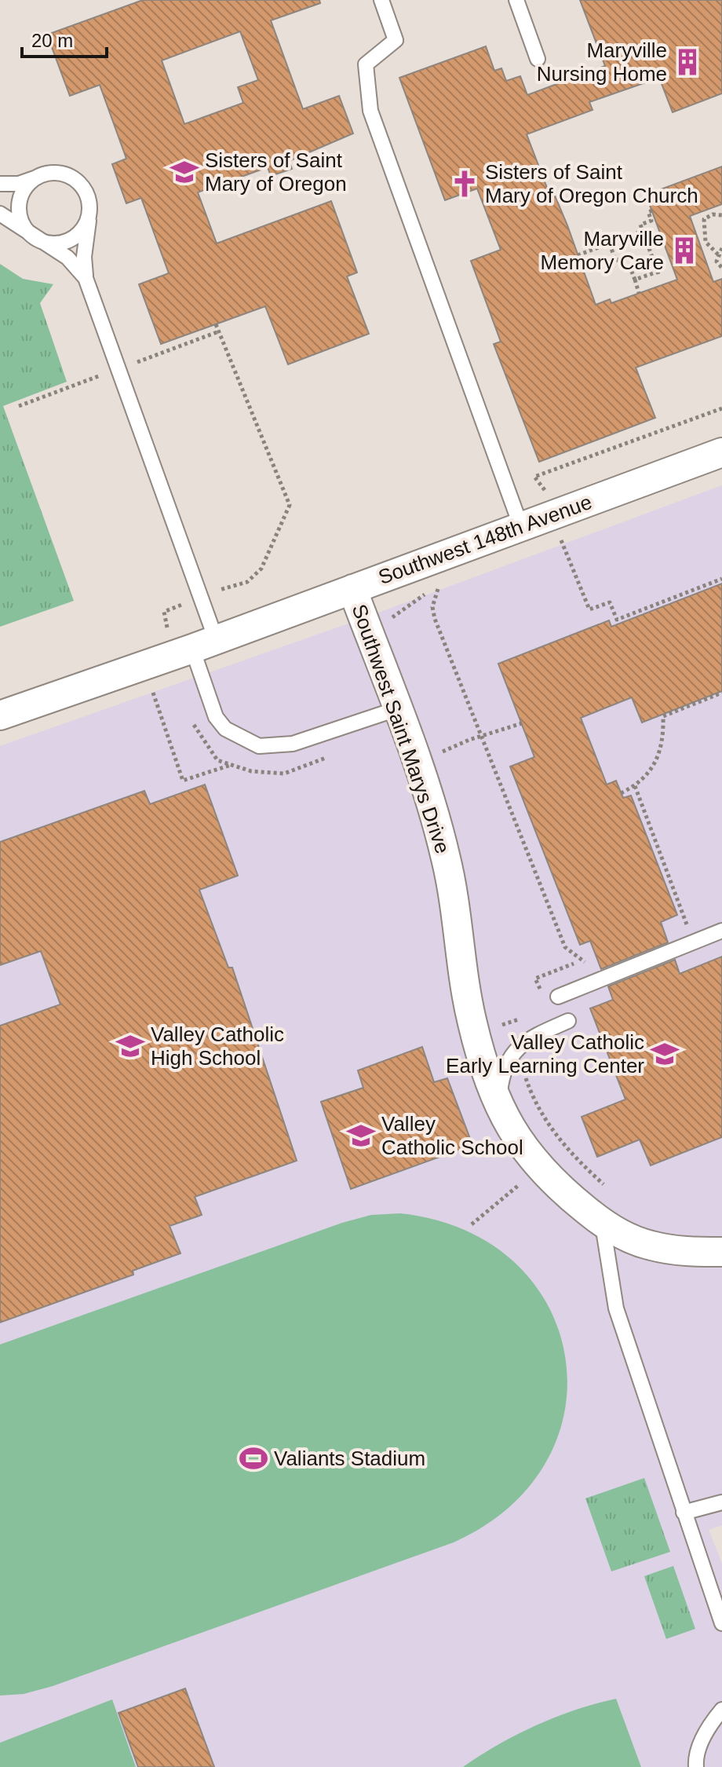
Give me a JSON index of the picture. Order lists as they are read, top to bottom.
{
  "streets": {
    "street": ["Southwest 148th Avenue", "Southwest Saint Marys Drive"]
  },
  "crossings": [
    ["Southwest 148th Avenue", "Southwest Saint Marys Drive"]
  ],
  "places": {
    "building": ["Maryville Nursing Home", "Maryville Memory Care"],
    "school or university": [
      "Sisters of Saint Mary of Oregon",
      "Valley Catholic High School",
      "Valley Catholic Early Learning Center",
      "Valley Catholic School"
    ],
    "church": ["Sisters of Saint Mary of Oregon Church"],
    "sports": ["Valiants Stadium"]
  },
  "scale_bar": "20 m"
}
